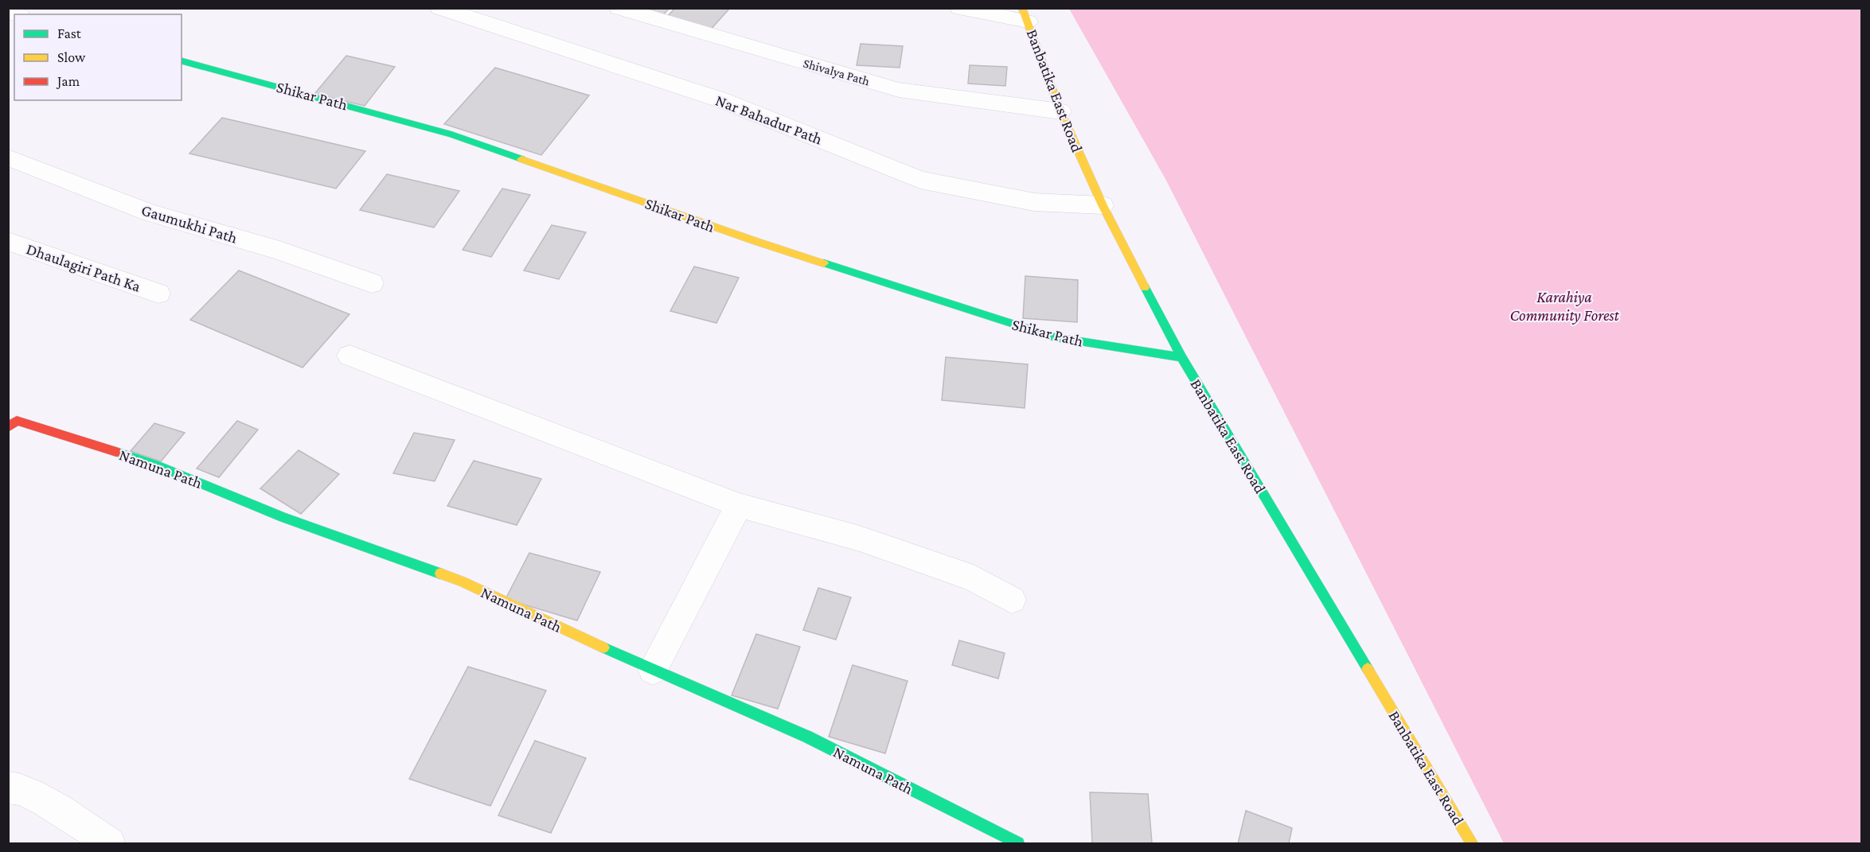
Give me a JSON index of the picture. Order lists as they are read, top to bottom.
{
  "streets": {
    "street": [
      "Shivalya Path",
      "Banbatika East Road",
      "Shikar Path",
      "Nar Bahadur Path",
      "Gaumukhi Path",
      "Dhaulagiri Path Ka",
      "Namuna Path"
    ]
  },
  "crossings": [
    ["Shivalya Path", "Banbatika East Road"],
    ["Banbatika East Road", "Shikar Path"],
    ["Banbatika East Road", "Nar Bahadur Path"]
  ],
  "parks": ["Karahiya Community Forest"],
  "legend": ["Fast", "Slow", "Jam"]
}
